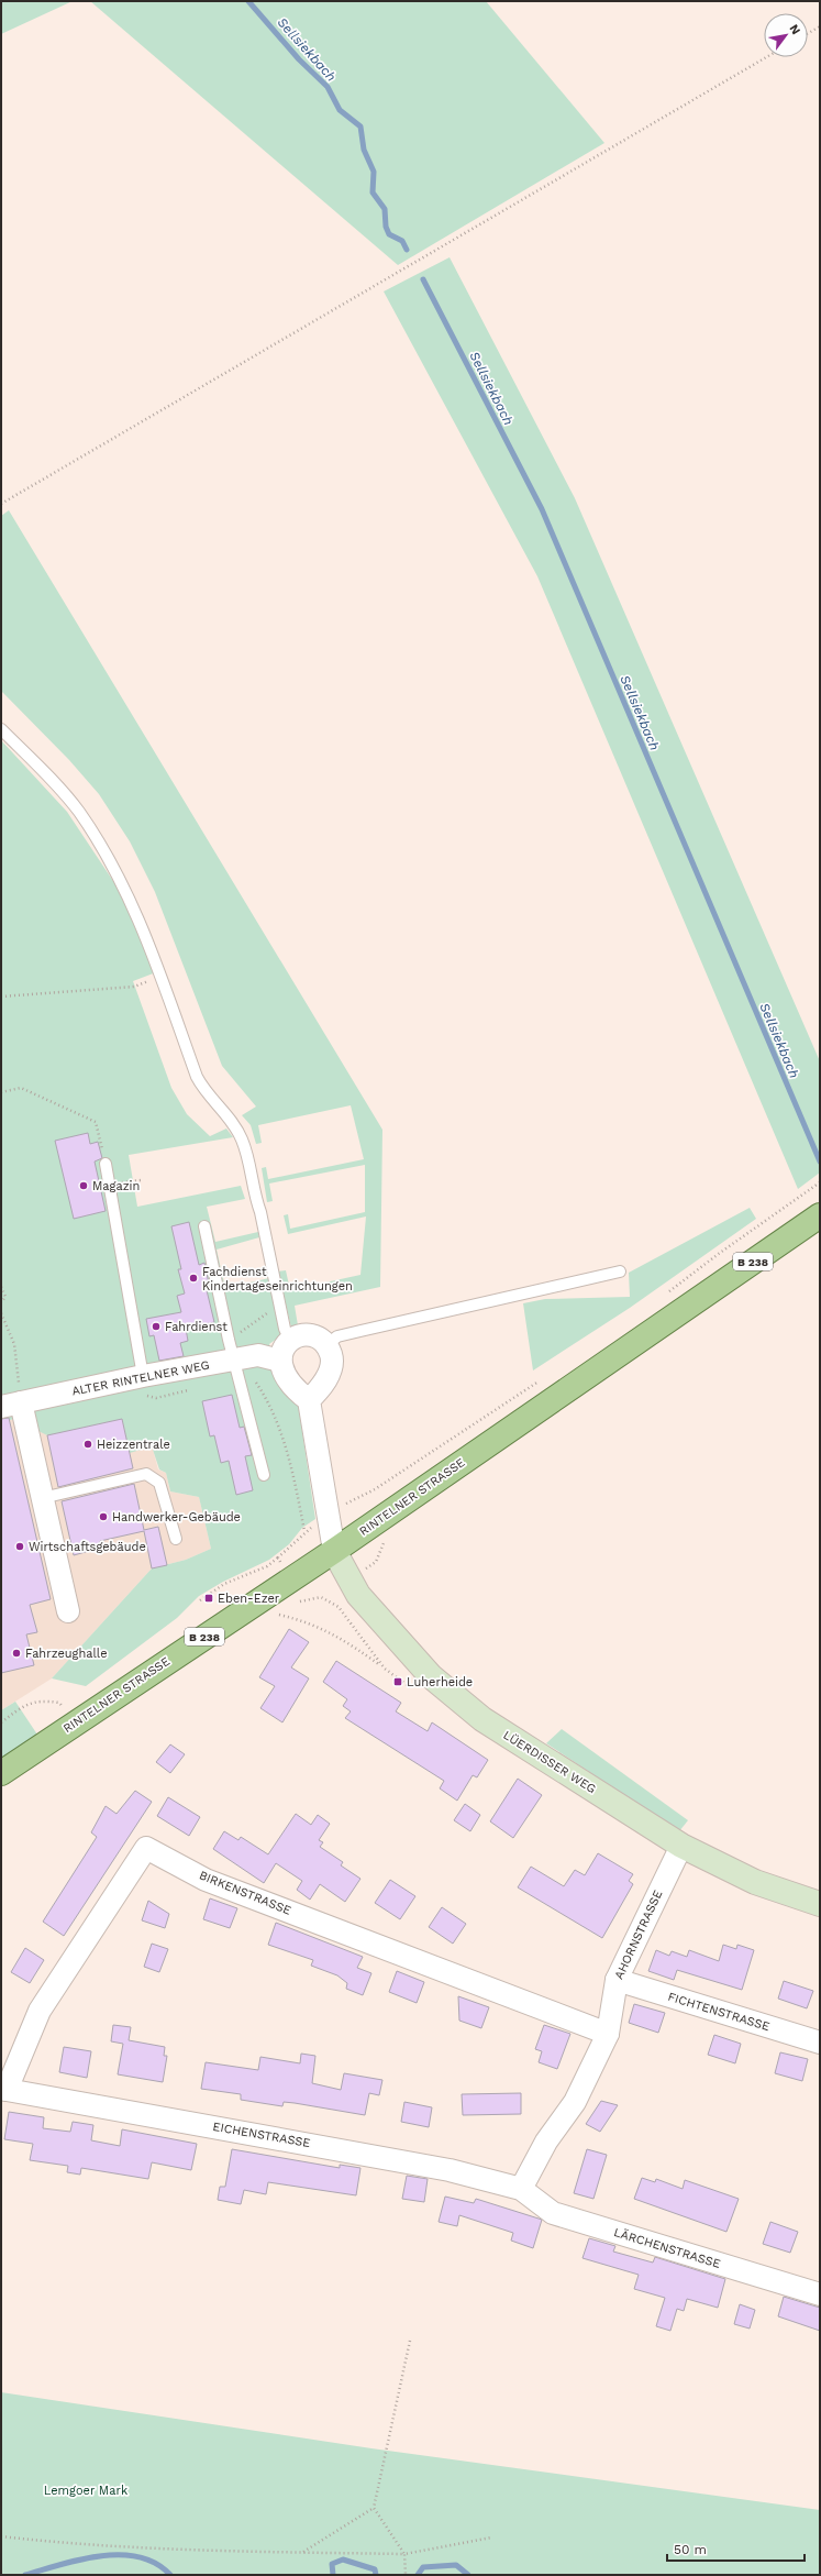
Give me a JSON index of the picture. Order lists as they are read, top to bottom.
{
  "streets": {
    "main road": ["B 238", "RINTELNER STRASSE", "LÜERDISSER WEG"],
    "street": [
      "ALTER RINTELNER WEG",
      "BIRKENSTRASSE",
      "AHORNSTRASSE",
      "FICHTENSTRASSE",
      "EICHENSTRASSE",
      "LÄRCHENSTRASSE"
    ]
  },
  "crossings": [
    ["RINTELNER STRASSE", "LÜERDISSER WEG"],
    ["LÜERDISSER WEG", "AHORNSTRASSE"],
    ["BIRKENSTRASSE", "AHORNSTRASSE"],
    ["BIRKENSTRASSE", "EICHENSTRASSE"],
    ["AHORNSTRASSE", "FICHTENSTRASSE"],
    ["AHORNSTRASSE", "EICHENSTRASSE"],
    ["AHORNSTRASSE", "LÄRCHENSTRASSE"],
    ["EICHENSTRASSE", "LÄRCHENSTRASSE"]
  ],
  "water": ["Sellsiekbach"],
  "parks": ["Lemgoer Mark"],
  "places": {
    "other": [
      "Magazin",
      "Fachdienst Kindertageseinrichtungen",
      "Fahrdienst",
      "Heizzentrale",
      "Handwerker-Gebäude",
      "Wirtschaftsgebäude",
      "Fahrzeughalle"
    ],
    "transit": ["Eben-Ezer", "Luherheide"]
  },
  "scale_bar": "50 m",
  "north": "top right"
}
